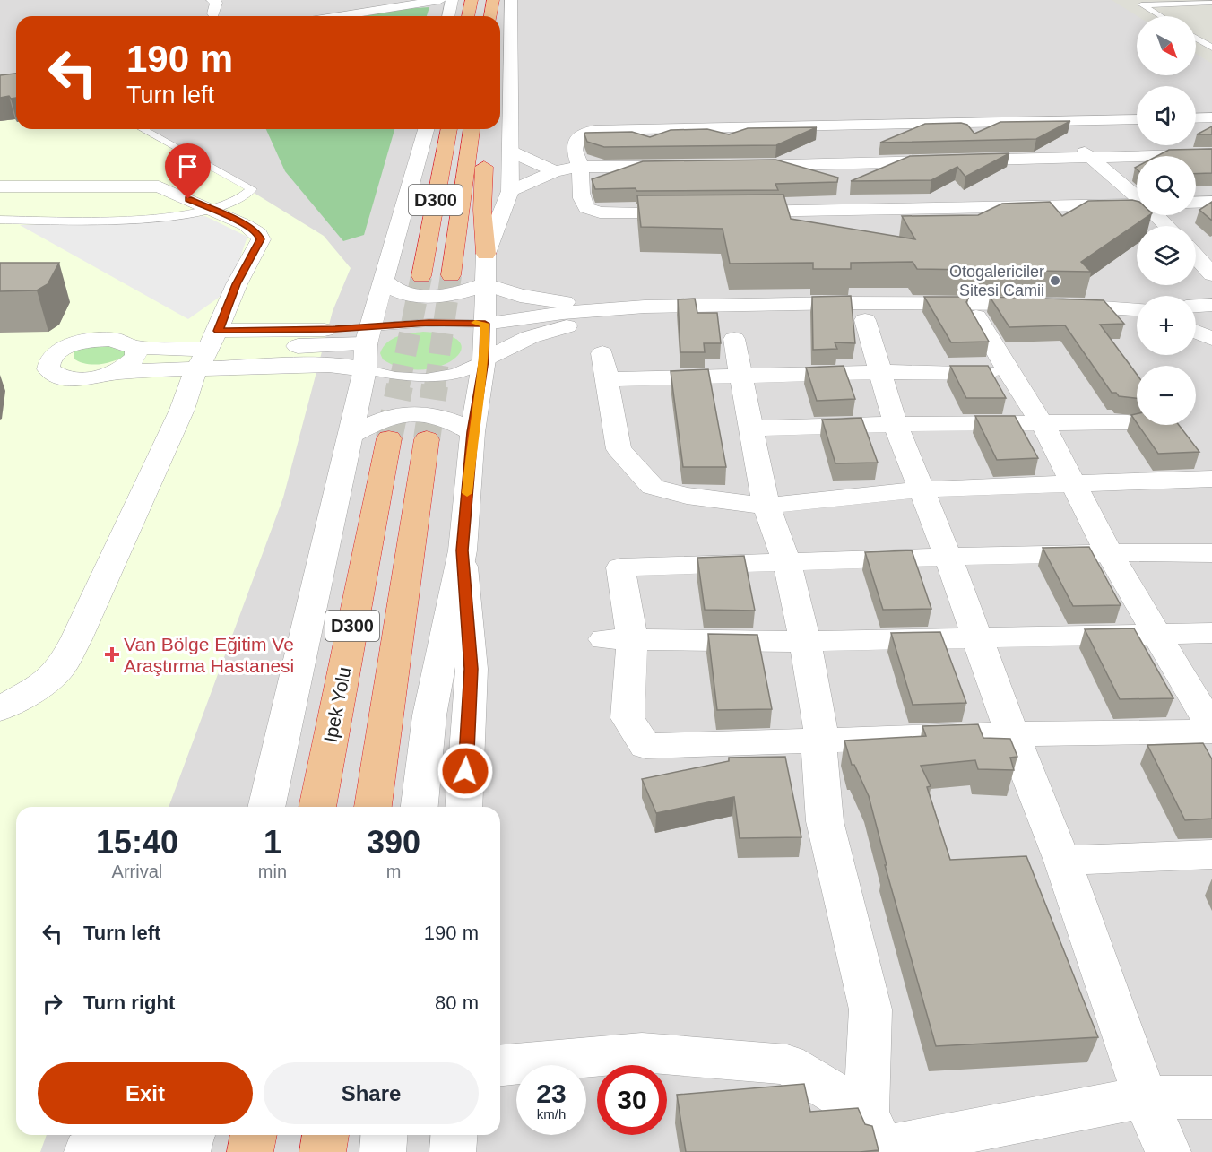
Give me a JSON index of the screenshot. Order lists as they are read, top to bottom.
{
  "streets": {
    "highway": ["D300", "Ipek Yolu"]
  },
  "places": {
    "other": ["Otogalericiler Sitesi Camii"],
    "health": ["Van Bölge Eğitim Ve Araştırma Hastanesi"]
  },
  "north": "bottom right",
  "page": {
    "map_buttons": ["+", "−"],
    "turn": ["190 m", "Turn left"],
    "eta": [
      "15:40",
      "Arrival",
      "1",
      "min",
      "390",
      "m"
    ],
    "list": [
      {
        "name": "Turn left",
        "value": "190 m"
      },
      {
        "name": "Turn right",
        "value": "80 m"
      }
    ],
    "buttons": ["Exit", "Share"],
    "speed": "23 km/h",
    "limit": "30"
  }
}
